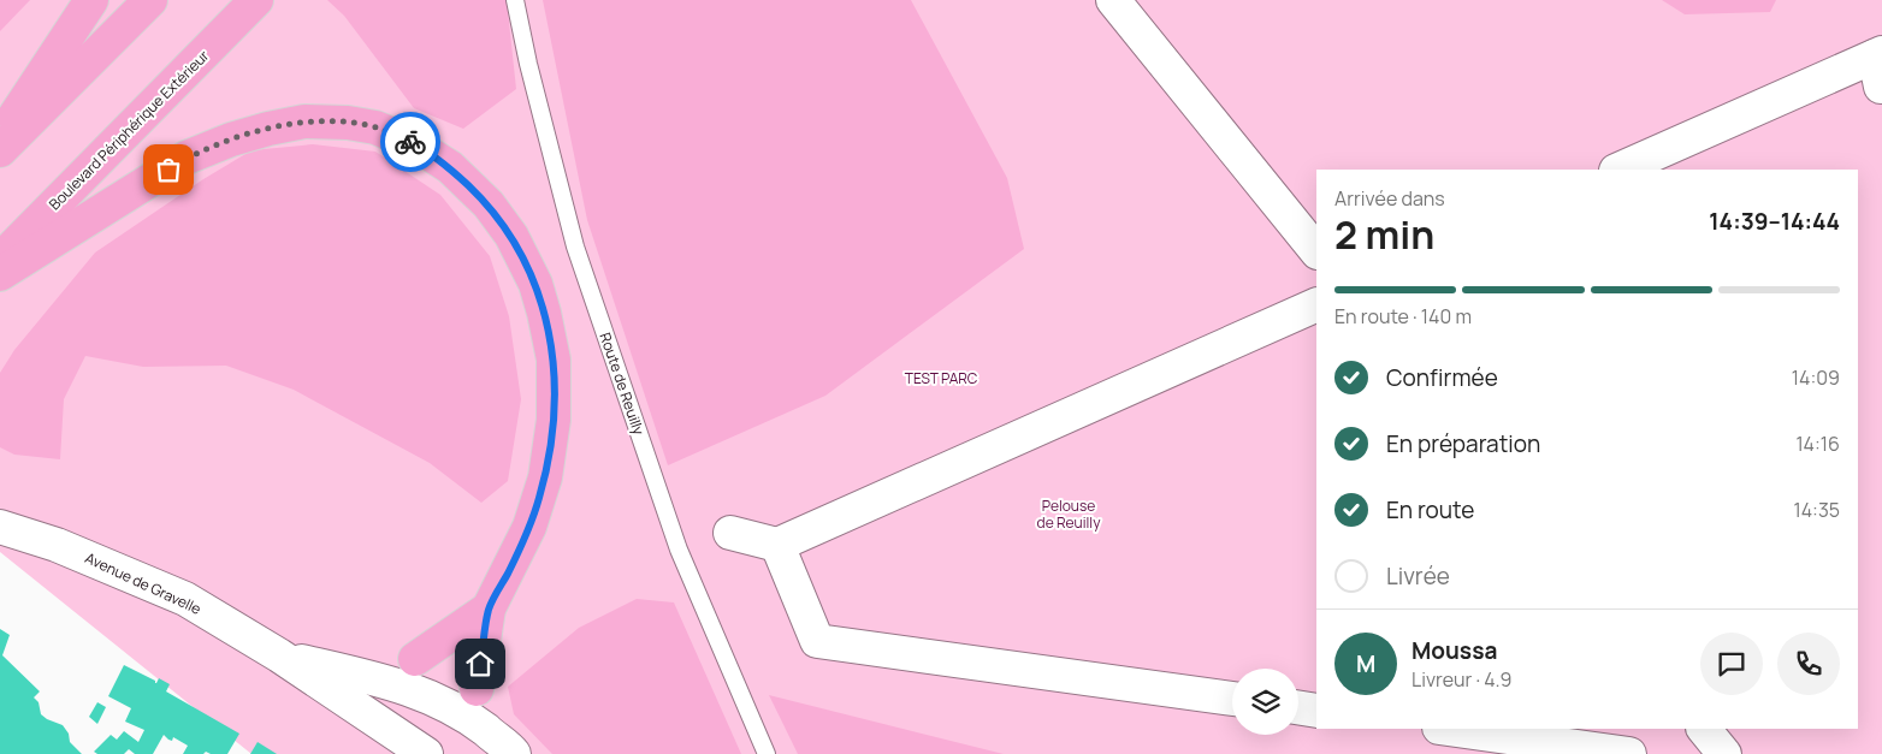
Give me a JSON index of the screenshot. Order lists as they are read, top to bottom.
{
  "streets": {
    "highway": ["Boulevard Périphérique Extérieur"],
    "street": ["Avenue de Gravelle"],
    "lane": ["Route de Reuilly"]
  },
  "parks": ["TEST PARC", "Pelouse de Reuilly"],
  "page": {
    "heading": ["2 min", "Arrivée dans", "14:39–14:44"],
    "panel": ["Moussa", "Livreur · 4.9"],
    "bar": "En route · 140 m",
    "list": [
      ["Confirmée", "14:09"],
      ["En préparation", "14:16"],
      ["En route", "14:35"],
      "Livrée"
    ],
    "round": "M"
  }
}
